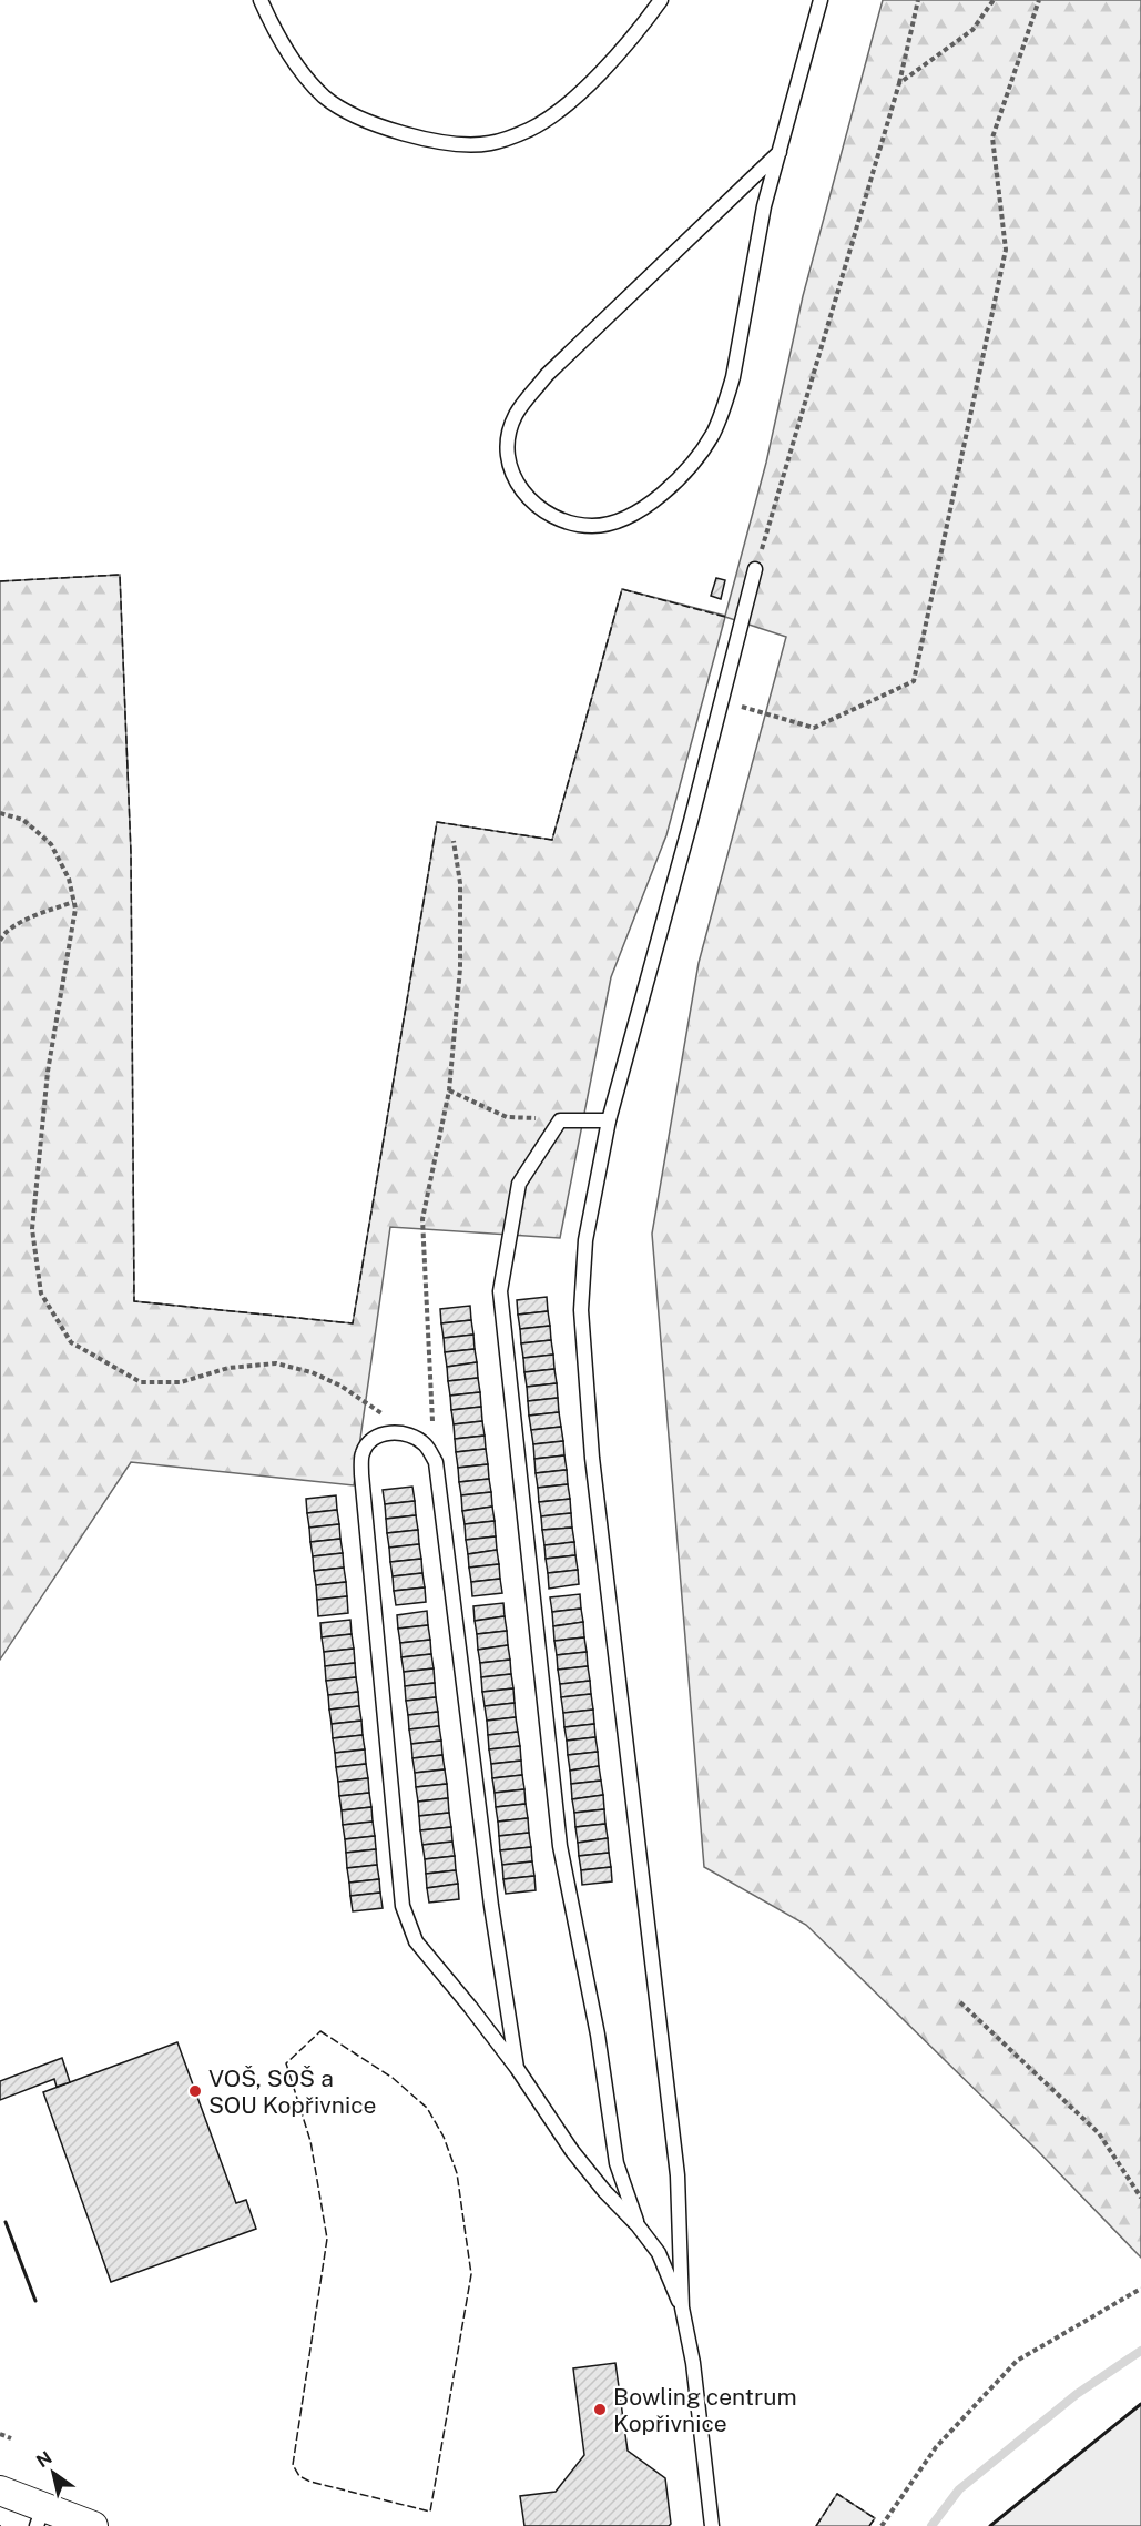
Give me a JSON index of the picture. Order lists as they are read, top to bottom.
{
  "places": ["VOŠ, SOŠ a SOU Kopřivnice", "Bowling centrum Kopřivnice"],
  "north": "top left"
}
